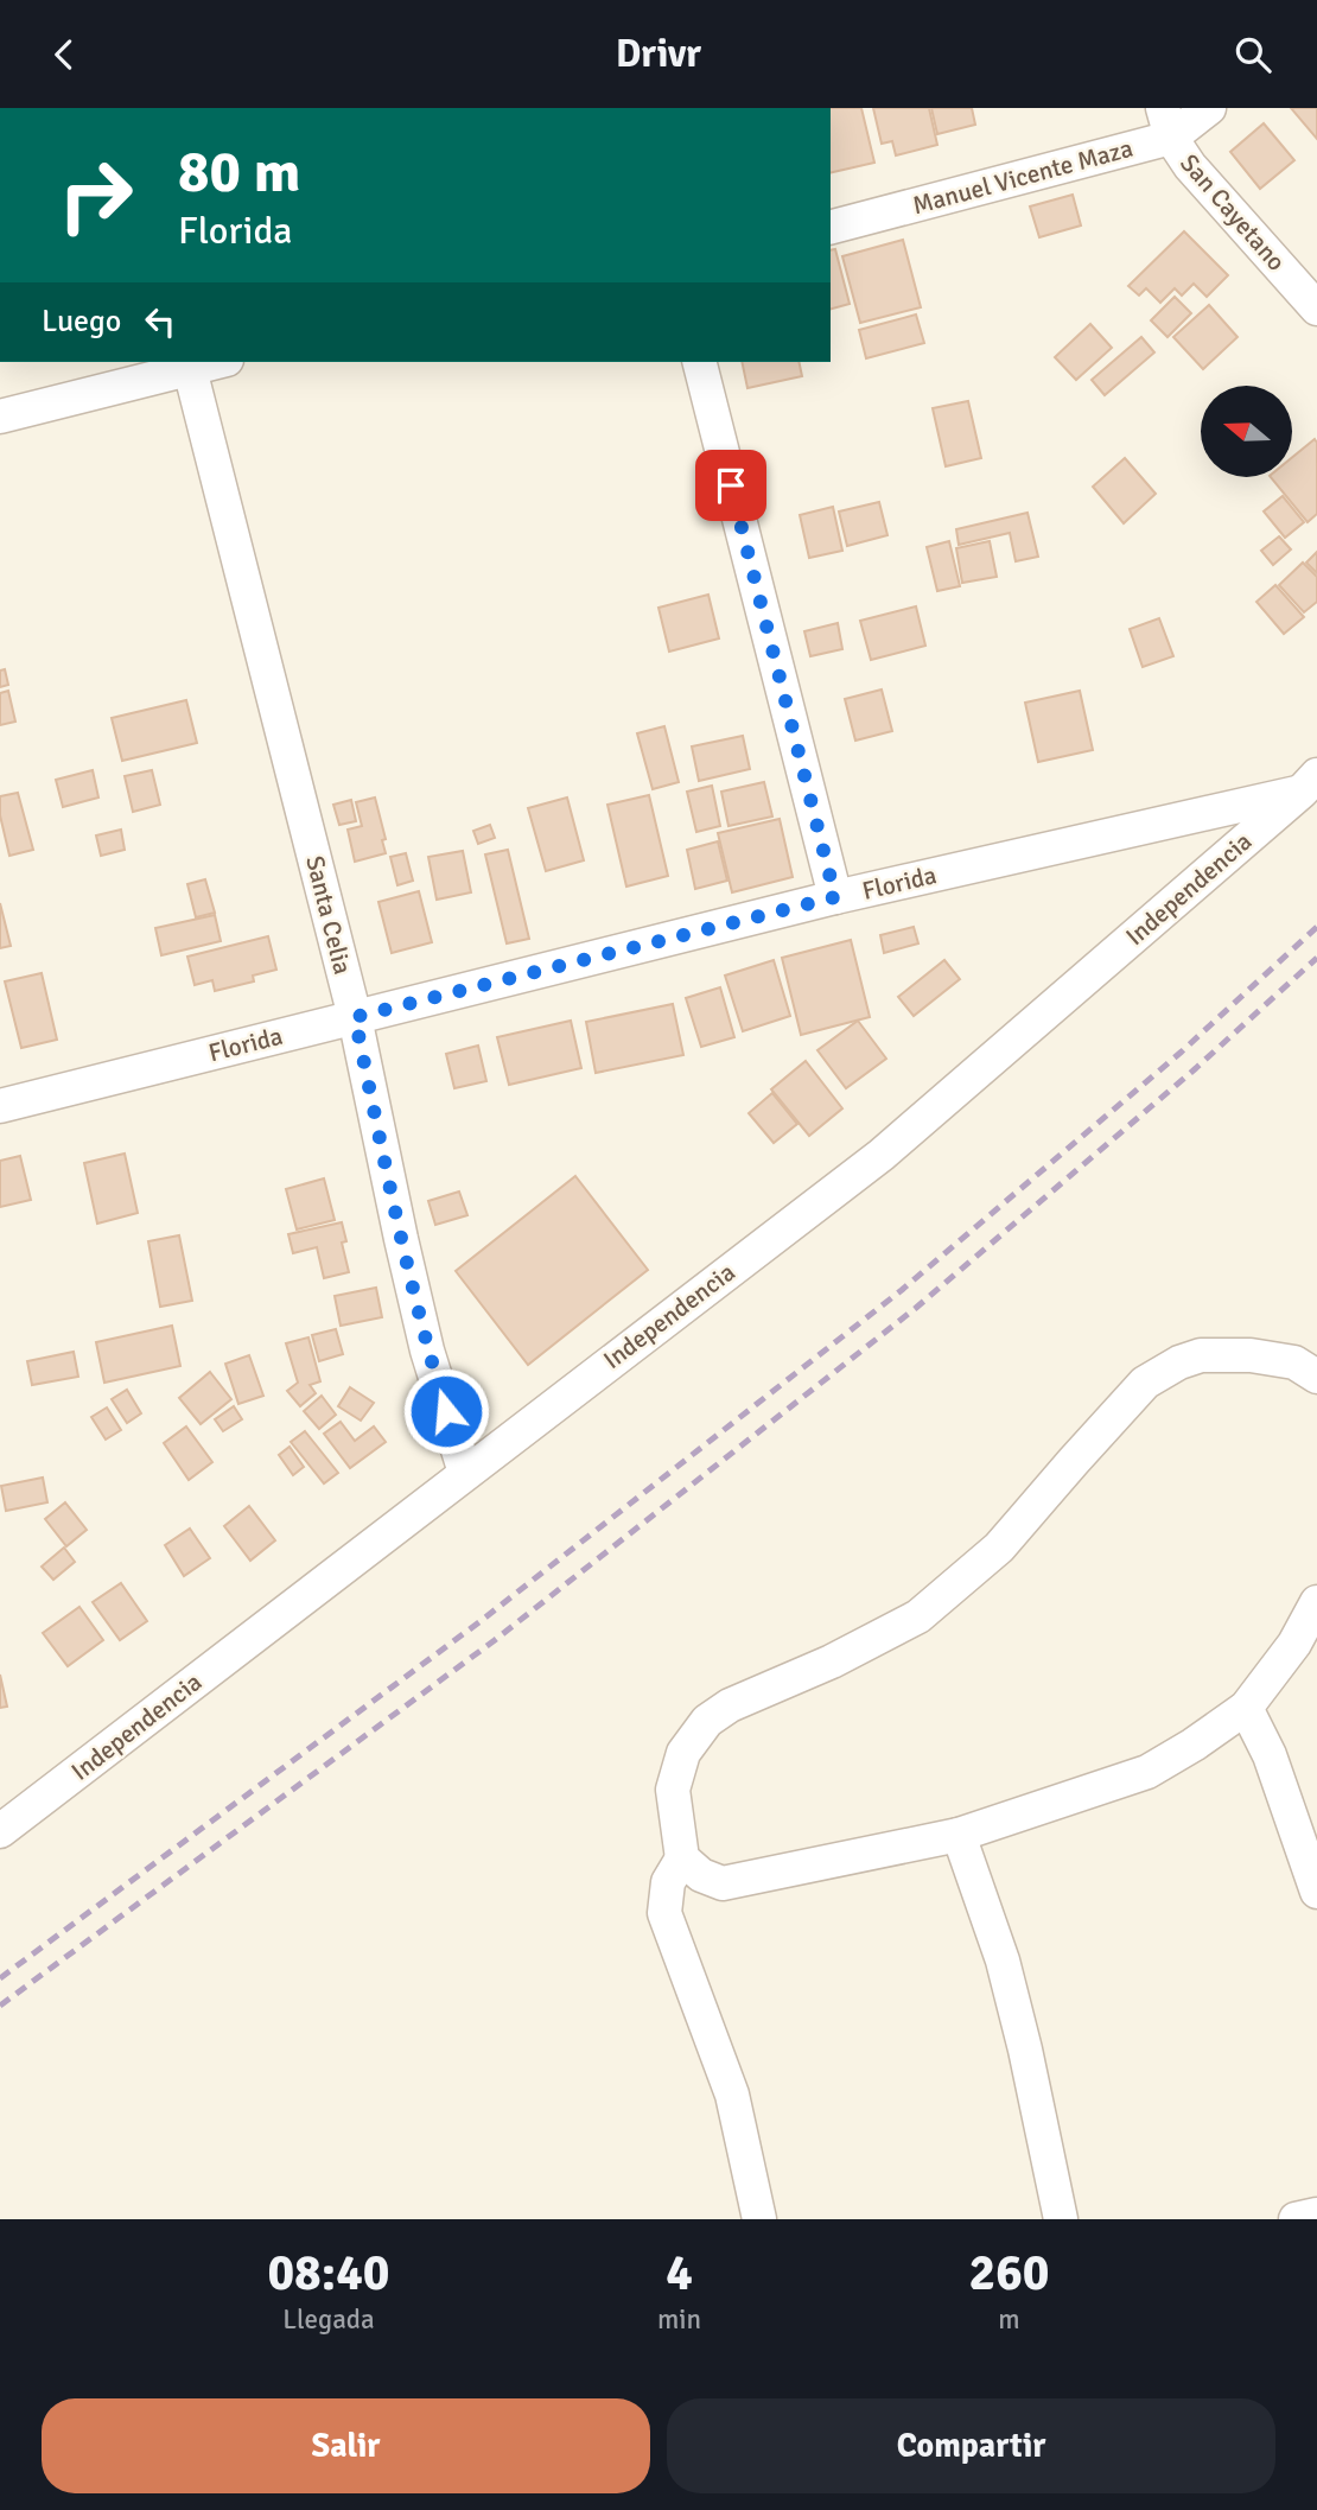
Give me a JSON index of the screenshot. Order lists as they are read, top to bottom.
{
  "streets": {
    "street": [
      "Manuel Vicente Maza",
      "San Cayetano",
      "Florida",
      "Independencia",
      "Santa Celia"
    ]
  },
  "crossings": [
    ["Manuel Vicente Maza", "San Cayetano"],
    ["Florida", "Independencia"],
    ["Florida", "Santa Celia"],
    ["Independencia", "Santa Celia"]
  ],
  "north": "left",
  "page": {
    "header": "Drivr",
    "turn": ["80 m", "Florida"],
    "then": "Luego",
    "eta": [
      "08:40",
      "Llegada",
      "4",
      "min",
      "260",
      "m"
    ],
    "buttons": ["Salir", "Compartir"]
  }
}
